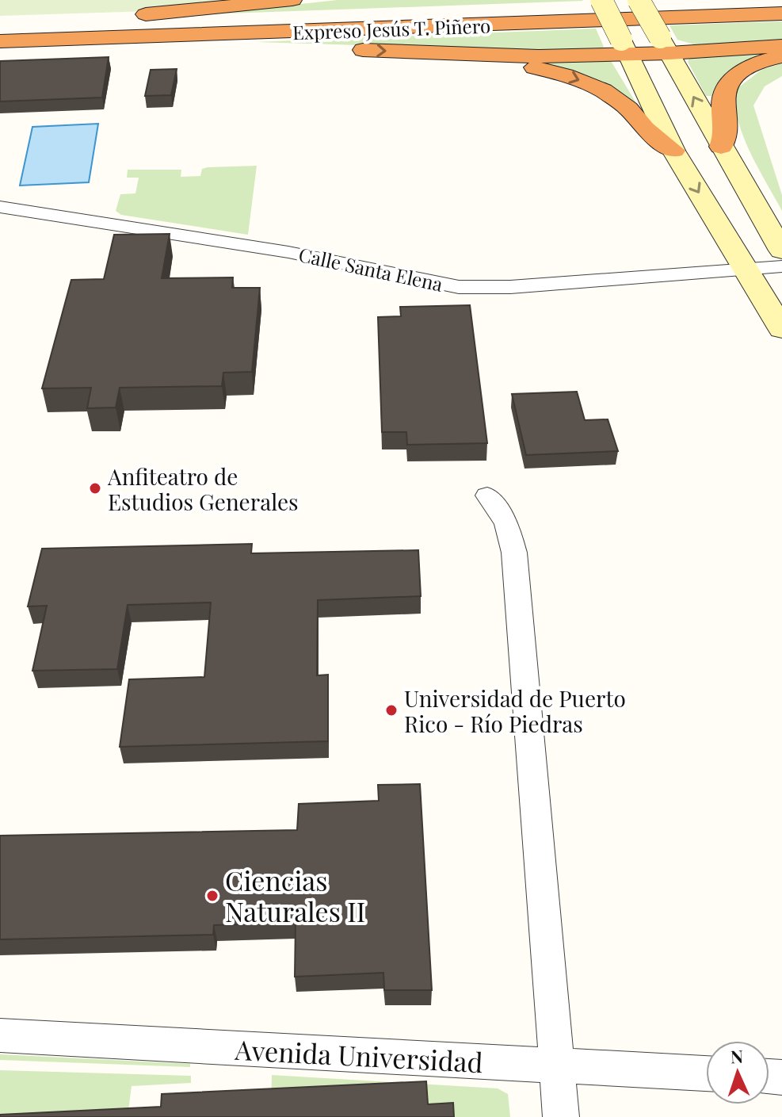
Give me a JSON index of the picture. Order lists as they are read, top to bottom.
{
  "streets": {
    "highway": ["Expreso Jesús T. Piñero"],
    "street": ["Calle Santa Elena", "Avenida Universidad"]
  },
  "places": ["Anfiteatro de Estudios Generales", "Universidad de Puerto Rico - Río Piedras", "Ciencias Naturales II"],
  "north": "top"
}
